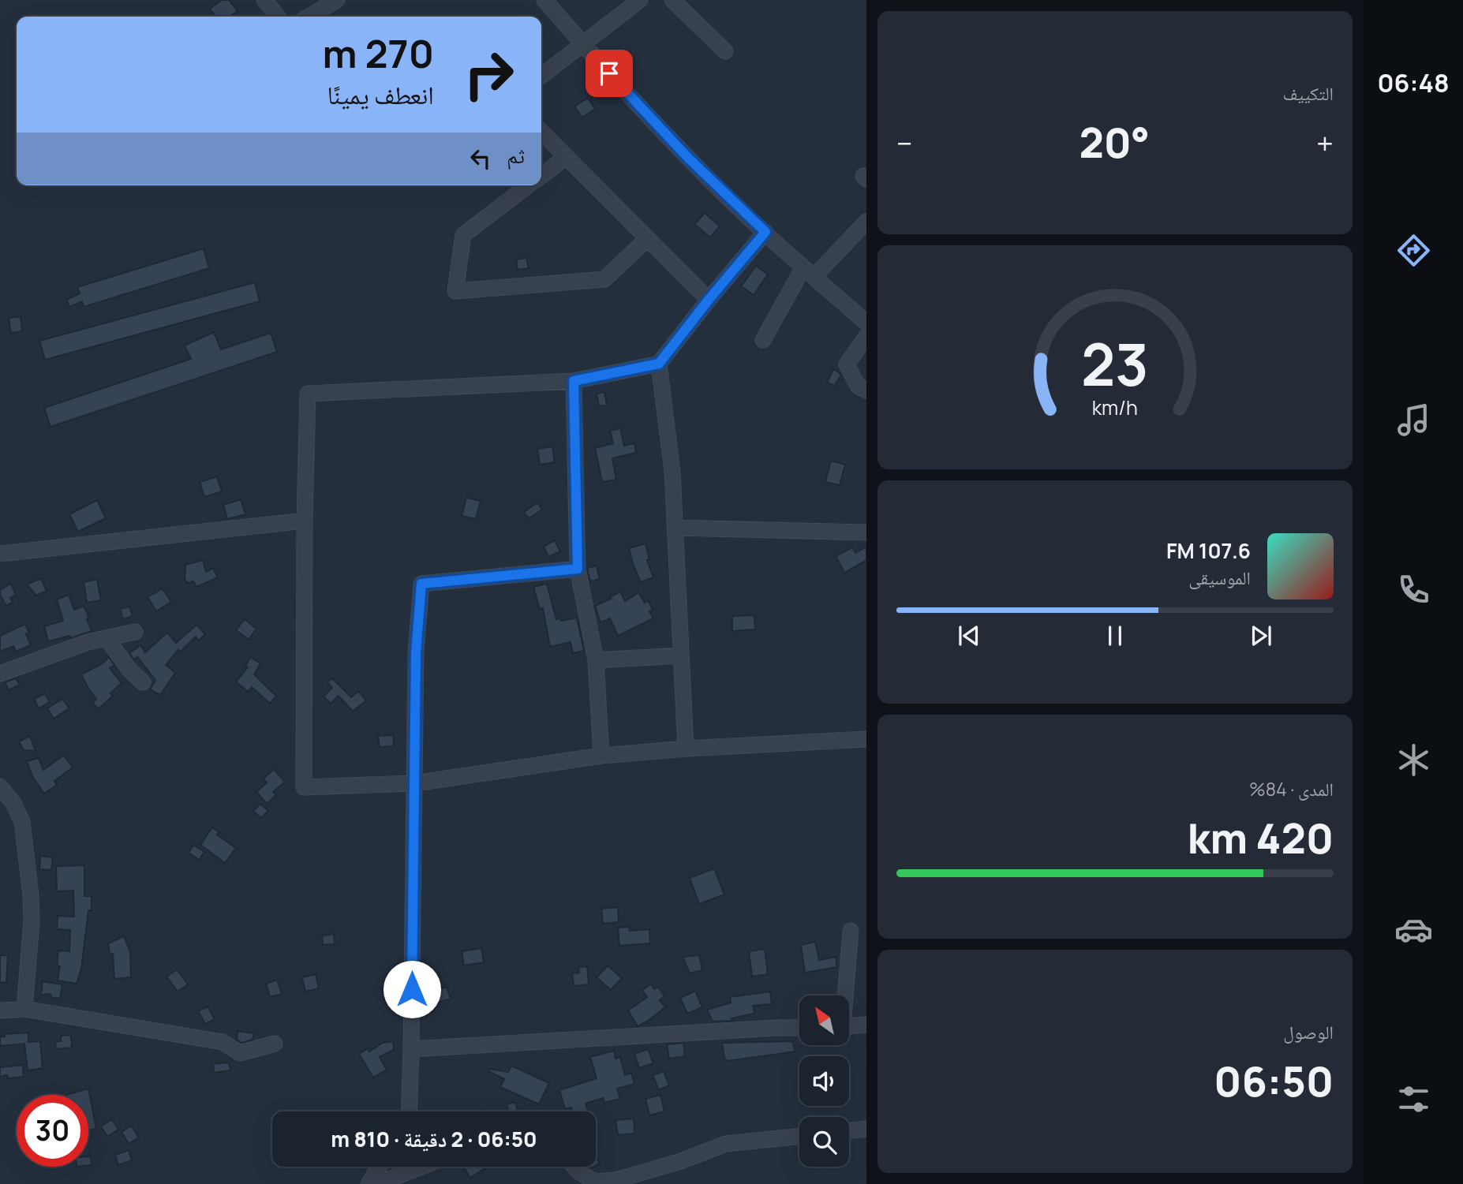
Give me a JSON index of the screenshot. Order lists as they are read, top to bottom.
{
  "north": "top left",
  "page": {
    "tabs": "06:48",
    "tile": [
      "التكييف",
      ["المدى · 84%", "420 km"],
      ["الوصول", "06:50"]
    ],
    "turn": ["270 m", "انعطف يمينًا"],
    "heat": ["−", "20°", "+"],
    "then": "ثم",
    "song": ["107.6 FM", "الموسيقى"],
    "limit": "30",
    "trip": "06:50 · 2 دقيقة · 810 m",
    "gauge": ["23", "km/h"]
  }
}
